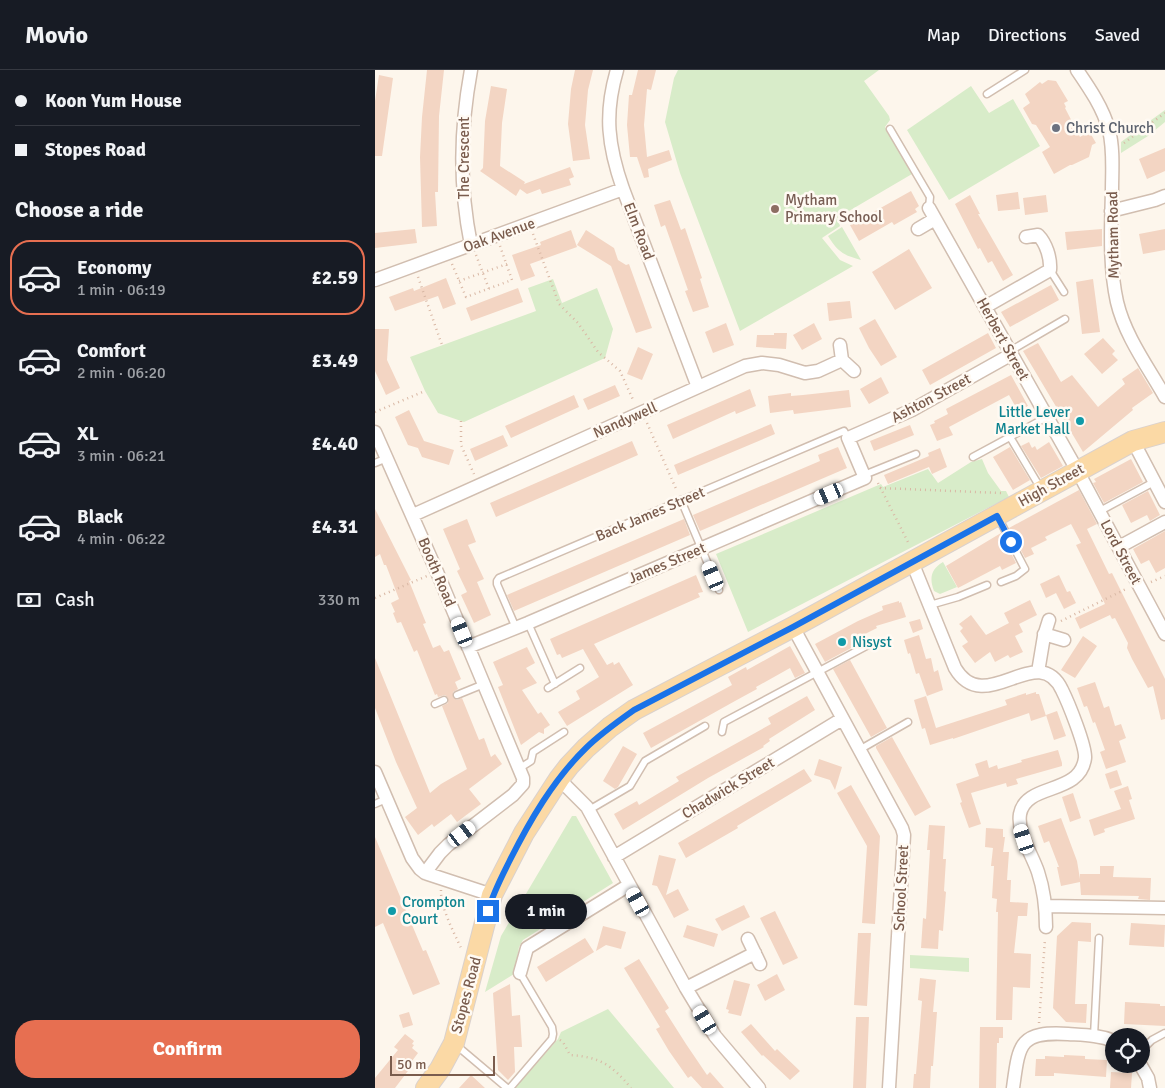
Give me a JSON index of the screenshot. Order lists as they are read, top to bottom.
{
  "streets": {
    "main road": ["High Street", "Stopes Road"],
    "street": [
      "The Crescent",
      "Elm Road",
      "Oak Avenue",
      "Mytham Road",
      "Herbert Street",
      "Ashton Street",
      "Nandywell",
      "Lord Street",
      "James Street",
      "Booth Road",
      "Chadwick Street",
      "School Street"
    ],
    "lane": ["Back James Street"]
  },
  "crossings": [
    ["The Crescent", "Oak Avenue"],
    ["Elm Road", "Oak Avenue"],
    ["Elm Road", "Nandywell"],
    ["Herbert Street", "Ashton Street"],
    ["Herbert Street", "High Street"],
    ["Herbert Street", "Lord Street"],
    ["Ashton Street", "Back James Street"],
    ["Nandywell", "Booth Road"],
    ["High Street", "Lord Street"],
    ["High Street", "School Street"],
    ["High Street", "Stopes Road"],
    ["Back James Street", "James Street"],
    ["James Street", "Booth Road"],
    ["Chadwick Street", "School Street"]
  ],
  "places": [
    "Christ Church",
    "Mytham Primary School",
    "Little Lever Market Hall",
    "Nisyst",
    "Crompton Court"
  ],
  "scale_bar": "50 m",
  "page": {
    "header": "Movio",
    "nav": ["Map", "Directions", "Saved"],
    "banner": ["Koon Yum House", "Stopes Road"],
    "heading": "Choose a ride",
    "list": [
      {
        "name": "Economy",
        "note": "1 min · 06:19",
        "value": "£2.59"
      },
      {
        "name": "Comfort",
        "note": "2 min · 06:20",
        "value": "£3.49"
      },
      {
        "name": "XL",
        "note": "3 min · 06:21",
        "value": "£4.40"
      },
      {
        "name": "Black",
        "note": "4 min · 06:22",
        "value": "£4.31"
      }
    ],
    "pay": ["Cash", "330 m"],
    "bubble": "1 min",
    "buttons": "Confirm",
    "scale": "50 m"
  }
}
